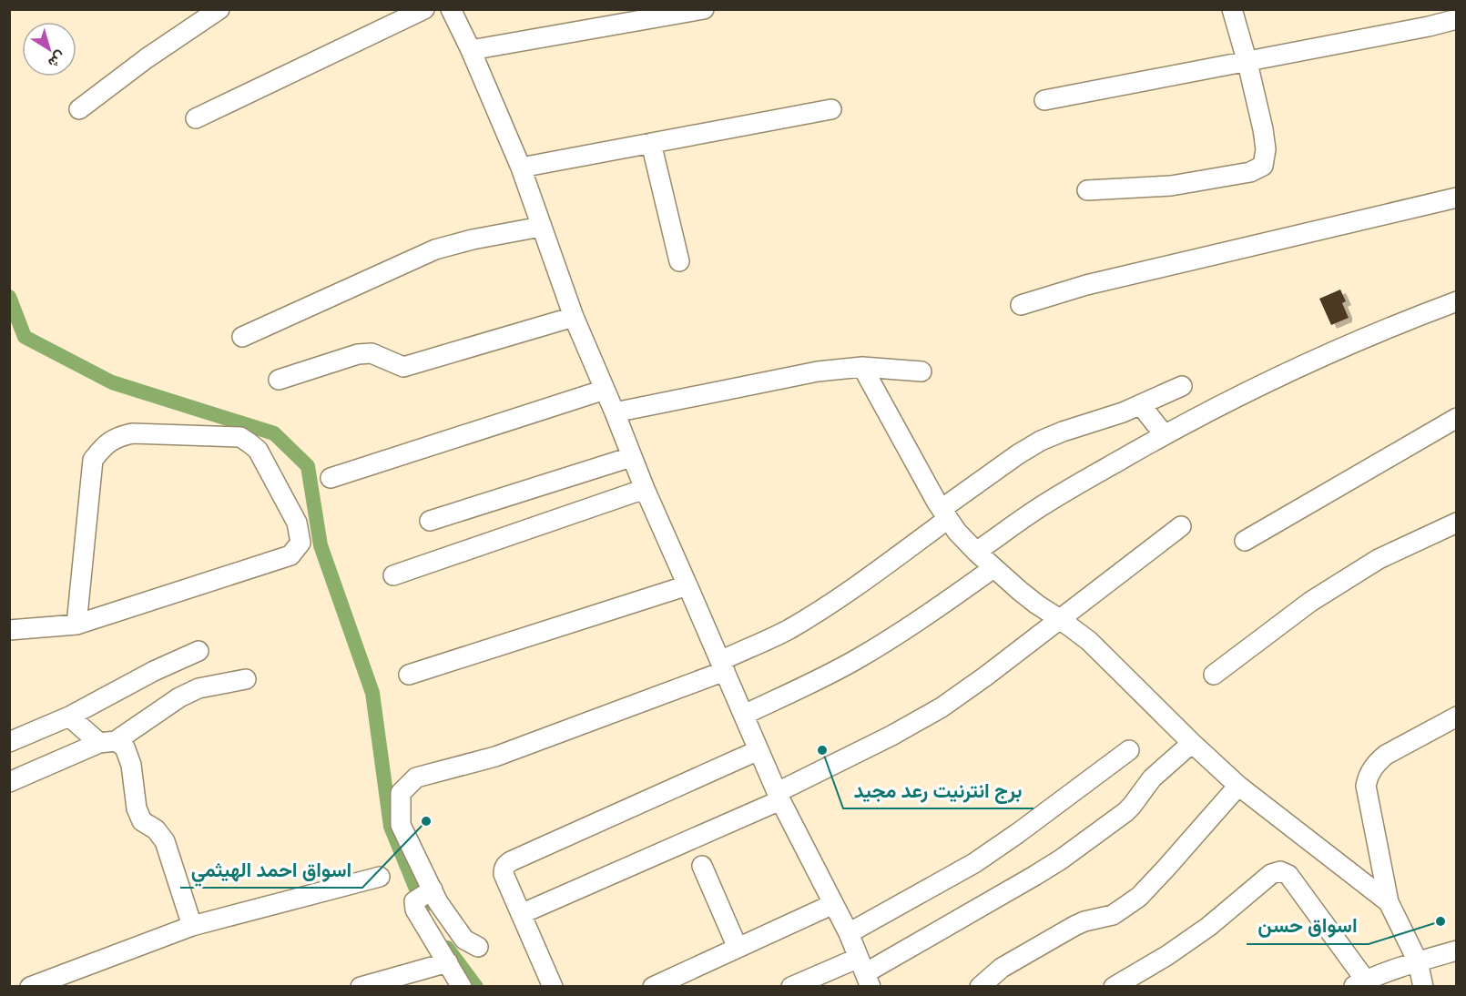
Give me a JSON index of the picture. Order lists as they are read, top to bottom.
{
  "places": ["برج انترنيت رعد مجيد", "اسواق احمد الهيثمي", "اسواق حسن"],
  "north": "bottom right"
}
